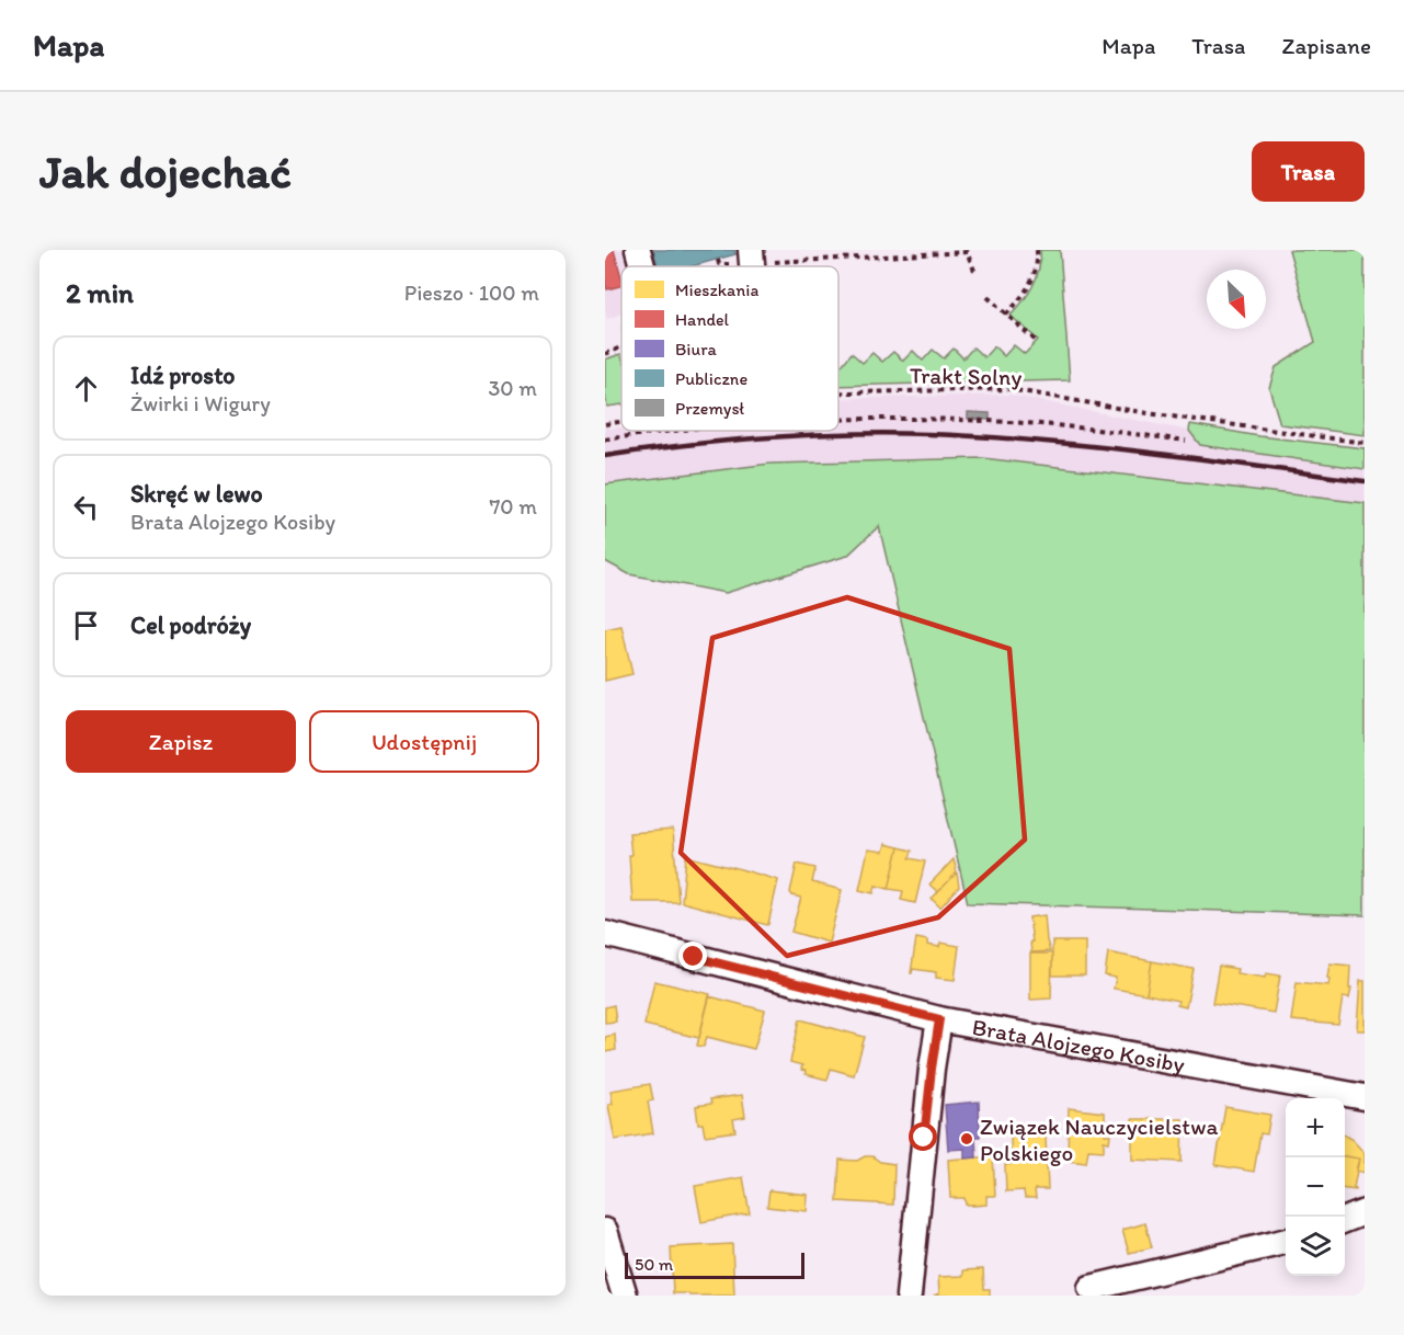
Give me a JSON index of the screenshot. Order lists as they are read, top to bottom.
{
  "streets": {
    "street": ["Brata Alojzego Kosiby"],
    "path": ["Trakt Solny"]
  },
  "places": ["Związek Nauczycielstwa Polskiego"],
  "legend": [
    "Mieszkania",
    "Handel",
    "Biura",
    "Publiczne",
    "Przemysł"
  ],
  "scale_bar": "50 m",
  "north": "bottom right",
  "page": {
    "header": "Mapa",
    "nav": ["Mapa", "Trasa", "Zapisane"],
    "buttons": [
      "Trasa",
      ["Zapisz", "Udostępnij"]
    ],
    "title": "Jak dojechać",
    "heading": ["2 min", "Pieszo · 100 m"],
    "list": [
      ["Idź prosto", "Żwirki i Wigury", "30 m"],
      ["Skręć w lewo", "Brata Alojzego Kosiby", "70 m"],
      "Cel podróży"
    ],
    "map_buttons": ["+", "−"],
    "scale": "50 m"
  }
}
